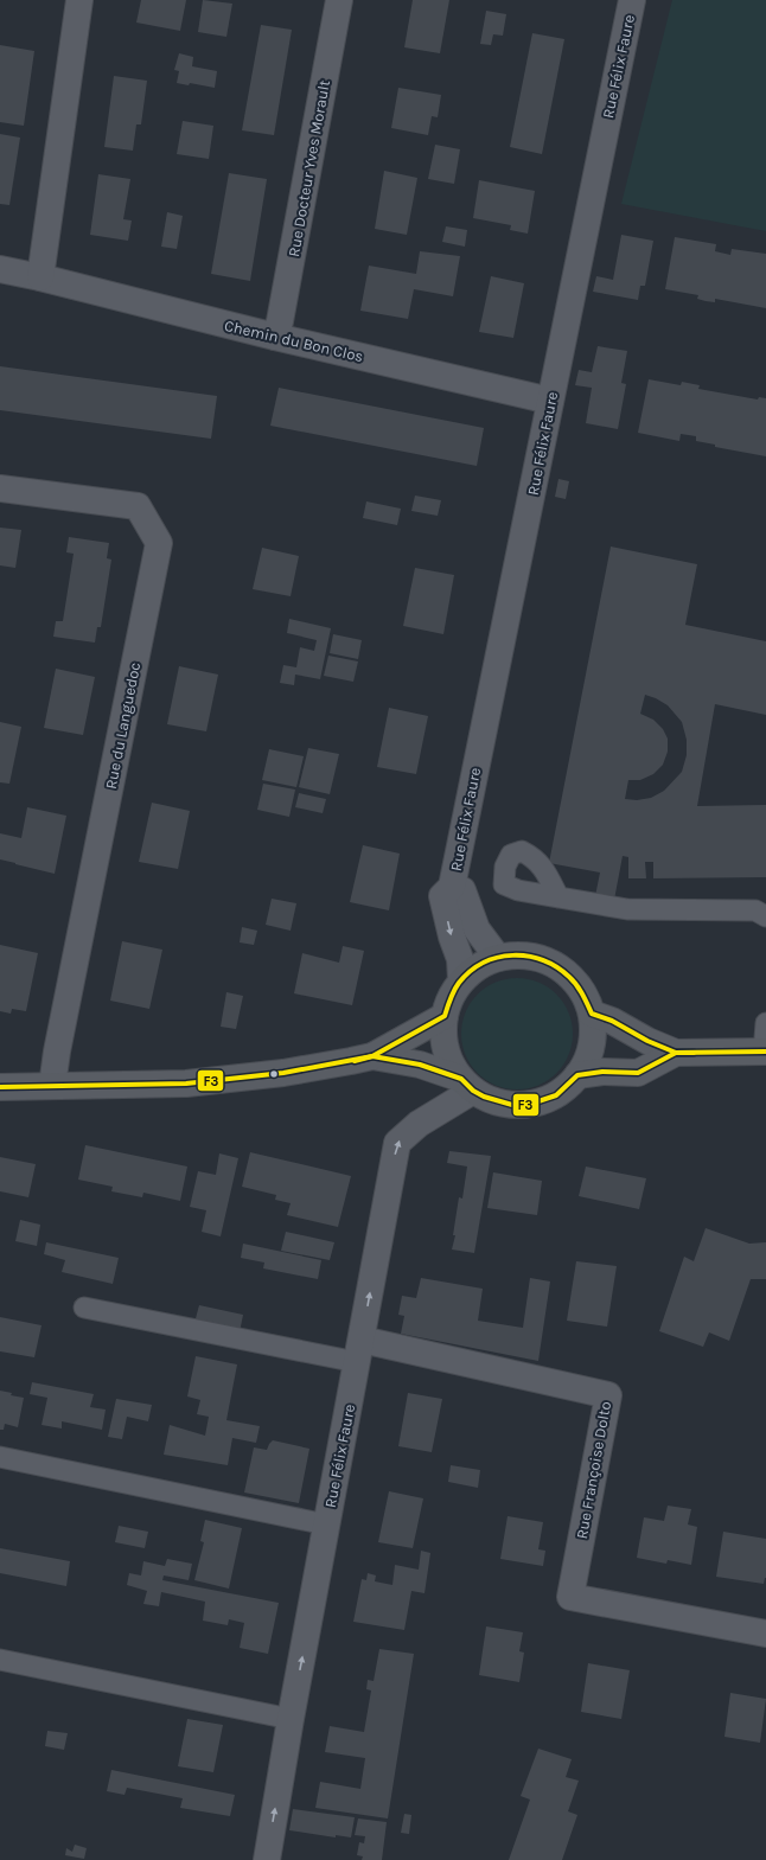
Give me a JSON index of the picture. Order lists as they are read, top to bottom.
{
  "streets": {
    "street": [
      "Rue Félix Faure",
      "Rue Docteur Yves Morault",
      "Chemin du Bon Clos",
      "Rue du Languedoc",
      "Rue Françoise Dolto"
    ]
  },
  "crossings": [
    ["Rue Félix Faure", "Chemin du Bon Clos"],
    ["Rue Félix Faure", "Rue Françoise Dolto"],
    ["Rue Docteur Yves Morault", "Chemin du Bon Clos"]
  ],
  "lines": ["transit line F3"]
}
